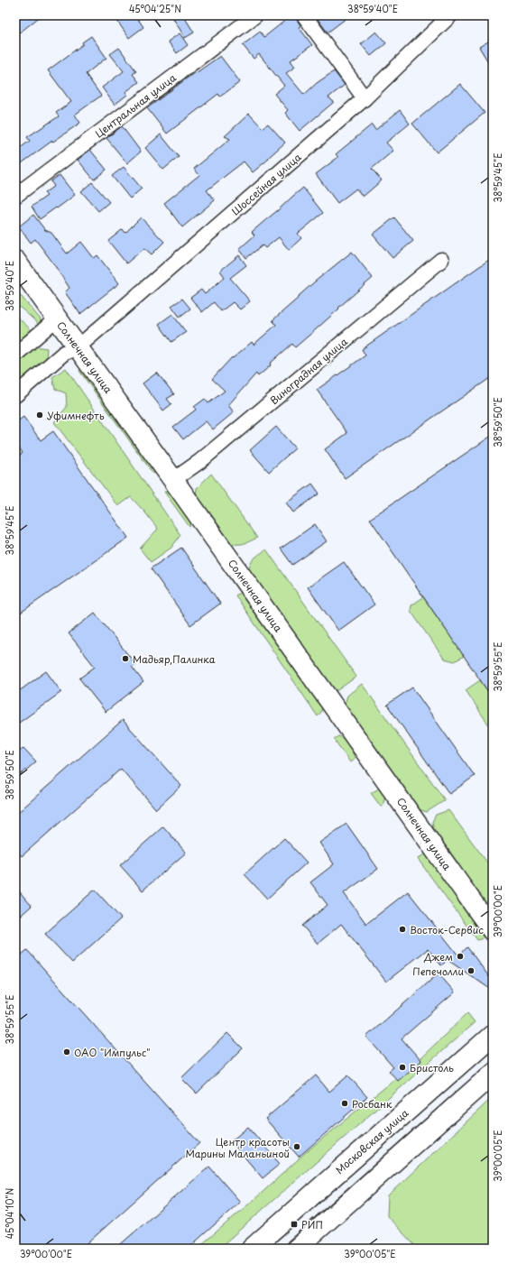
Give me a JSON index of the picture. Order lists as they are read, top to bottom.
{
  "streets": {
    "main road": ["Солнечная улица", "Московская улица"],
    "street": ["Центральная улица", "Шоссейная улица", "Виноградная улица"]
  },
  "crossings": [
    ["Шоссейная улица", "Солнечная улица"],
    ["Солнечная улица", "Виноградная улица"]
  ],
  "places": {
    "other": [
      "Уфимнефть",
      "Мадьяр,Палинка",
      "Восток-Сервис",
      "Джем",
      "Пепечолли",
      "ОАО \"Импульс\"",
      "Бристоль",
      "Росбанк",
      "Центр красоты Марины Маланьиной"
    ],
    "transit": ["РИП"]
  },
  "coordinates": [
    "45°04'25\"N",
    "38°59'40\"E",
    "38°59'45\"E",
    "38°59'50\"E",
    "38°59'55\"E",
    "39°00'00\"E",
    "39°00'05\"E",
    "45°04'10\"N"
  ]
}
